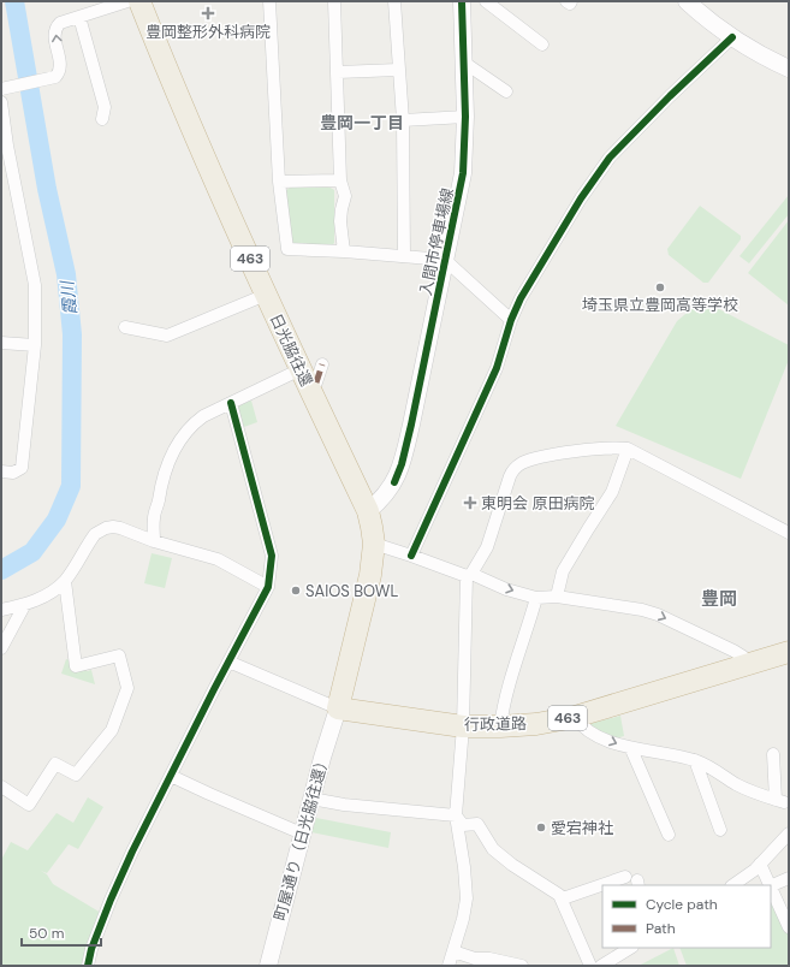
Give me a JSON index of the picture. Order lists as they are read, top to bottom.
{
  "streets": {
    "highway": ["463", "日光脇往還", "行政道路"],
    "main road": ["入間市停車場線", "町屋通り（日光脇往還）"]
  },
  "crossings": [
    ["入間市停車場線", "日光脇往還"],
    ["日光脇往還", "行政道路"],
    ["日光脇往還", "町屋通り（日光脇往還）"],
    ["行政道路", "町屋通り（日光脇往還）"]
  ],
  "districts": ["豊岡一丁目", "豊岡"],
  "water": ["霞川"],
  "places": {
    "health": ["豊岡整形外科病院", "東明会 原田病院"],
    "other": ["埼玉県立豊岡高等学校", "SAIOS BOWL", "愛宕神社"]
  },
  "legend": ["Cycle path", "Path"],
  "scale_bar": "50 m"
}
